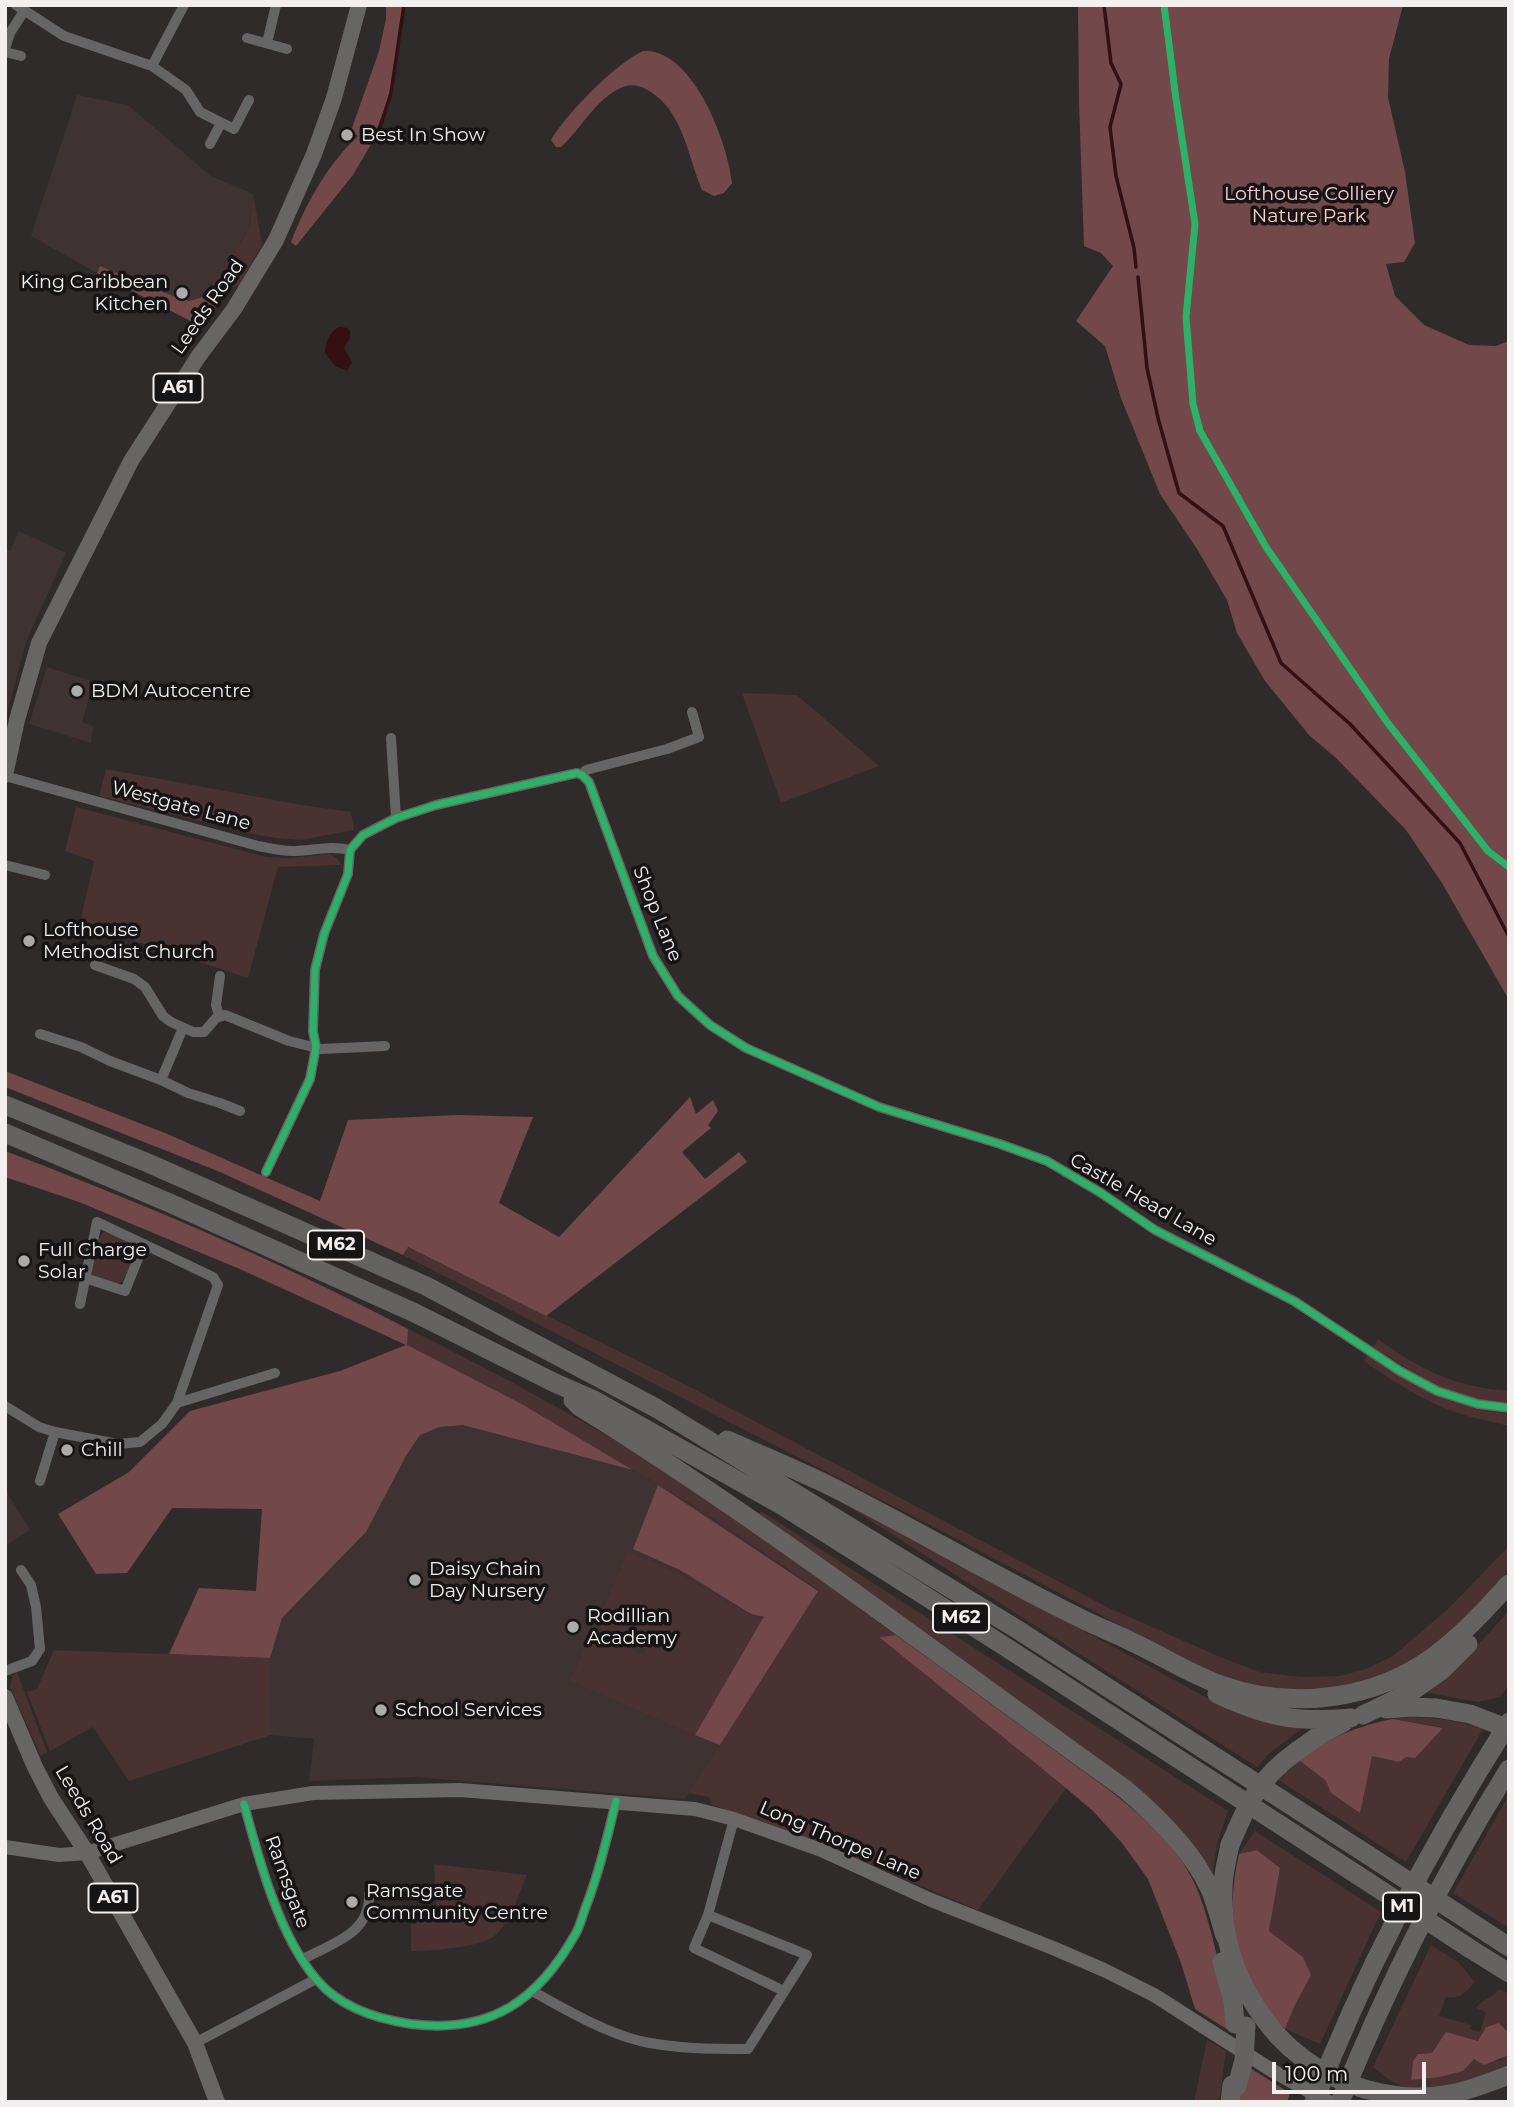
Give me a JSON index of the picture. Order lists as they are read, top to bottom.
{
  "streets": {
    "highway": ["M62", "M1"],
    "main road": ["Leeds Road", "A61", "Long Thorpe Lane"],
    "street": [
      "Westgate Lane",
      "Shop Lane",
      "Castle Head Lane",
      "Ramsgate"
    ]
  },
  "crossings": [
    ["Leeds Road", "Westgate Lane"],
    ["Leeds Road", "Long Thorpe Lane"],
    ["Shop Lane", "Castle Head Lane"],
    ["Long Thorpe Lane", "Ramsgate"]
  ],
  "parks": ["Lofthouse Colliery Nature Park"],
  "places": [
    "Best In Show",
    "King Caribbean Kitchen",
    "BDM Autocentre",
    "Lofthouse Methodist Church",
    "Full Charge Solar",
    "Chill",
    "Daisy Chain Day Nursery",
    "Rodillian Academy",
    "School Services",
    "Ramsgate Community Centre"
  ],
  "scale_bar": "100 m"
}
